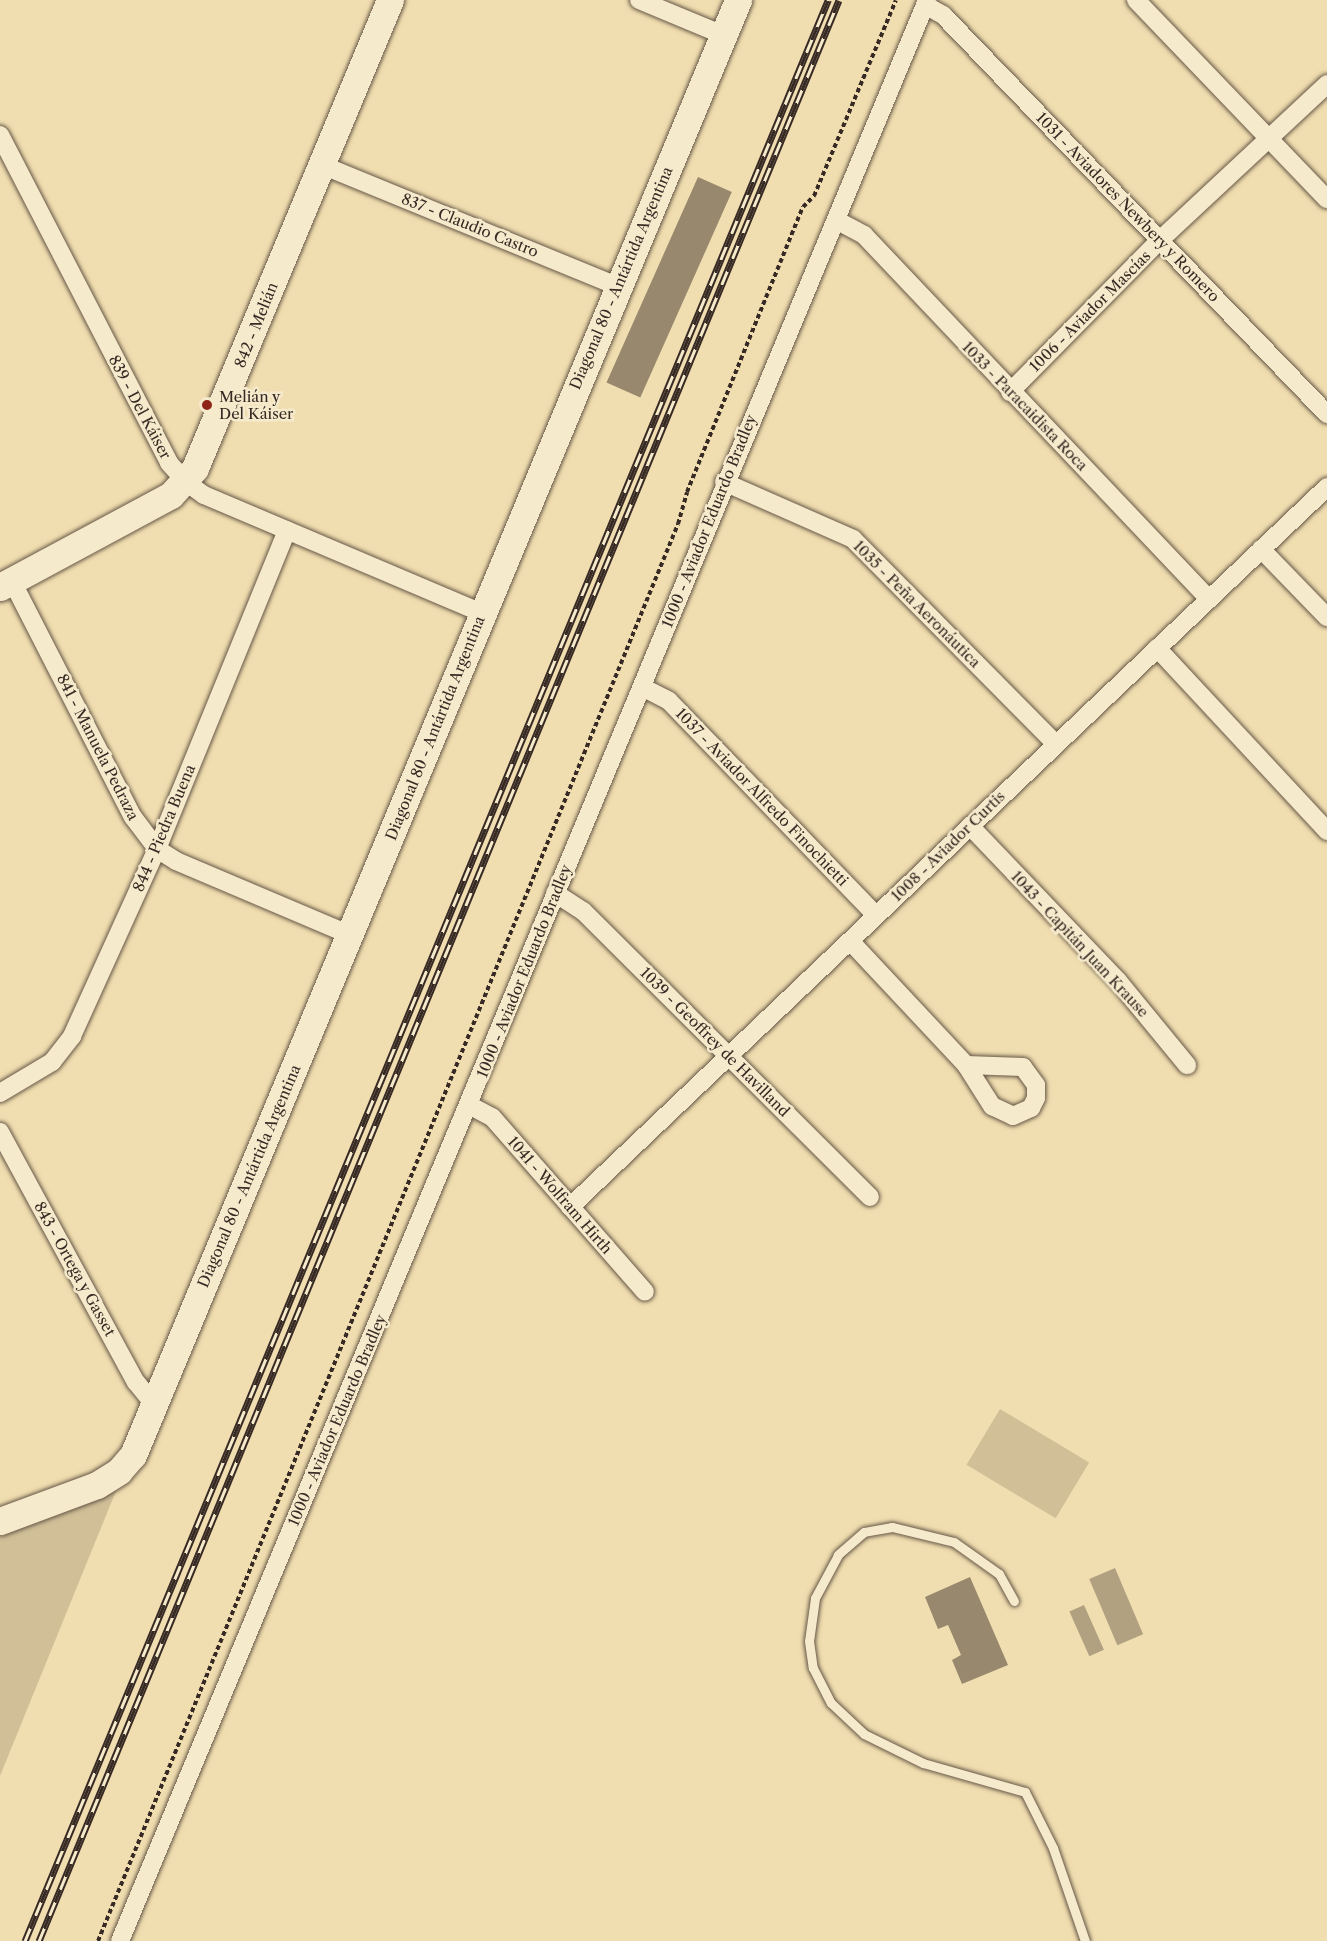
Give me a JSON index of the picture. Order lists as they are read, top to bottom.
{
  "streets": {
    "main road": ["Diagonal 80 - Antártida Argentina", "842 - Melián"],
    "street": [
      "1031 - Aviadores Newbery y Romero",
      "837 - Claudio Castro",
      "1006 - Aviador Mascías",
      "1033 - Paracaidista Roca",
      "839 - Del Káiser",
      "1000 - Aviador Eduardo Bradley",
      "1035 - Peña Aeronáutica",
      "841 - Manuela Pedraza",
      "1037 - Aviador Alfredo Finochietti",
      "844 - Piedra Buena",
      "1008 - Aviador Curtis",
      "1043 - Capitán Juan Krause",
      "1039 - Geoffrey de Havilland",
      "1041 - Wolfram Hirth",
      "843 - Ortega y Gasset"
    ]
  },
  "crossings": [
    ["1031 - Aviadores Newbery y Romero", "1006 - Aviador Mascías"],
    ["1031 - Aviadores Newbery y Romero", "1000 - Aviador Eduardo Bradley"],
    ["837 - Claudio Castro", "Diagonal 80 - Antártida Argentina"],
    ["837 - Claudio Castro", "842 - Melián"],
    ["Diagonal 80 - Antártida Argentina", "839 - Del Káiser"],
    ["Diagonal 80 - Antártida Argentina", "841 - Manuela Pedraza"],
    ["Diagonal 80 - Antártida Argentina", "843 - Ortega y Gasset"],
    ["1006 - Aviador Mascías", "1033 - Paracaidista Roca"],
    ["842 - Melián", "839 - Del Káiser"],
    ["842 - Melián", "841 - Manuela Pedraza"],
    ["1033 - Paracaidista Roca", "1000 - Aviador Eduardo Bradley"],
    ["1033 - Paracaidista Roca", "1008 - Aviador Curtis"],
    ["839 - Del Káiser", "844 - Piedra Buena"],
    ["1000 - Aviador Eduardo Bradley", "1035 - Peña Aeronáutica"],
    ["1000 - Aviador Eduardo Bradley", "1037 - Aviador Alfredo Finochietti"],
    ["1000 - Aviador Eduardo Bradley", "1039 - Geoffrey de Havilland"],
    ["1000 - Aviador Eduardo Bradley", "1041 - Wolfram Hirth"],
    ["1035 - Peña Aeronáutica", "1008 - Aviador Curtis"],
    ["841 - Manuela Pedraza", "844 - Piedra Buena"],
    ["1037 - Aviador Alfredo Finochietti", "1008 - Aviador Curtis"],
    ["1008 - Aviador Curtis", "1043 - Capitán Juan Krause"],
    ["1008 - Aviador Curtis", "1039 - Geoffrey de Havilland"],
    ["1008 - Aviador Curtis", "1041 - Wolfram Hirth"]
  ],
  "places": ["Melián y Del Káiser"]
}
